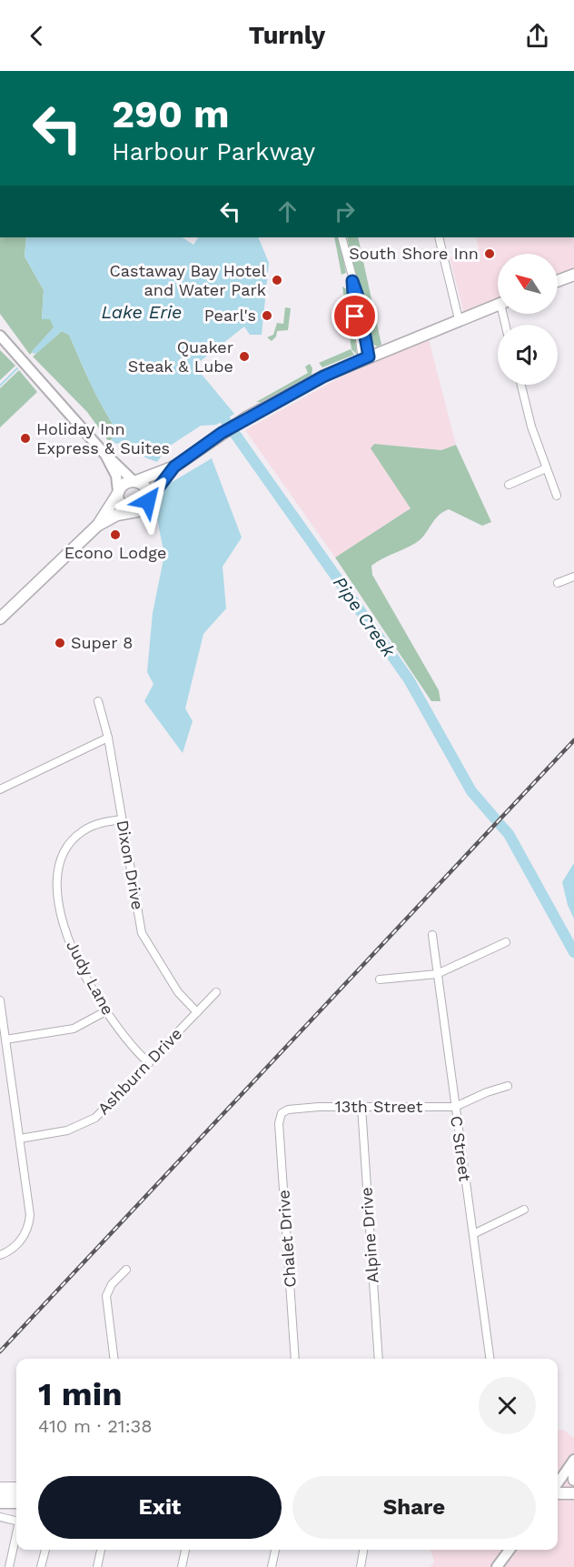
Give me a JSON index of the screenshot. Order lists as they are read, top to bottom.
{
  "streets": {
    "street": [
      "Dixon Drive",
      "Judy Lane",
      "Ashburn Drive",
      "13th Street",
      "C Street",
      "Alpine Drive",
      "Chalet Drive"
    ]
  },
  "crossings": [
    ["Dixon Drive", "Judy Lane"],
    ["Dixon Drive", "Ashburn Drive"],
    ["Judy Lane", "Ashburn Drive"],
    ["13th Street", "C Street"],
    ["13th Street", "Alpine Drive"],
    ["13th Street", "Chalet Drive"]
  ],
  "water": ["Lake Erie", "Pipe Creek"],
  "places": [
    "South Shore Inn",
    "Castaway Bay Hotel and Water Park",
    "Pearl's",
    "Quaker Steak & Lube",
    "Holiday Inn Express & Suites",
    "Econo Lodge",
    "Super 8"
  ],
  "north": "top left",
  "page": {
    "header": "Turnly",
    "turn": ["290 m", "Harbour Parkway"],
    "heading": ["1 min", "410 m · 21:38"],
    "buttons": ["Exit", "Share"]
  }
}
